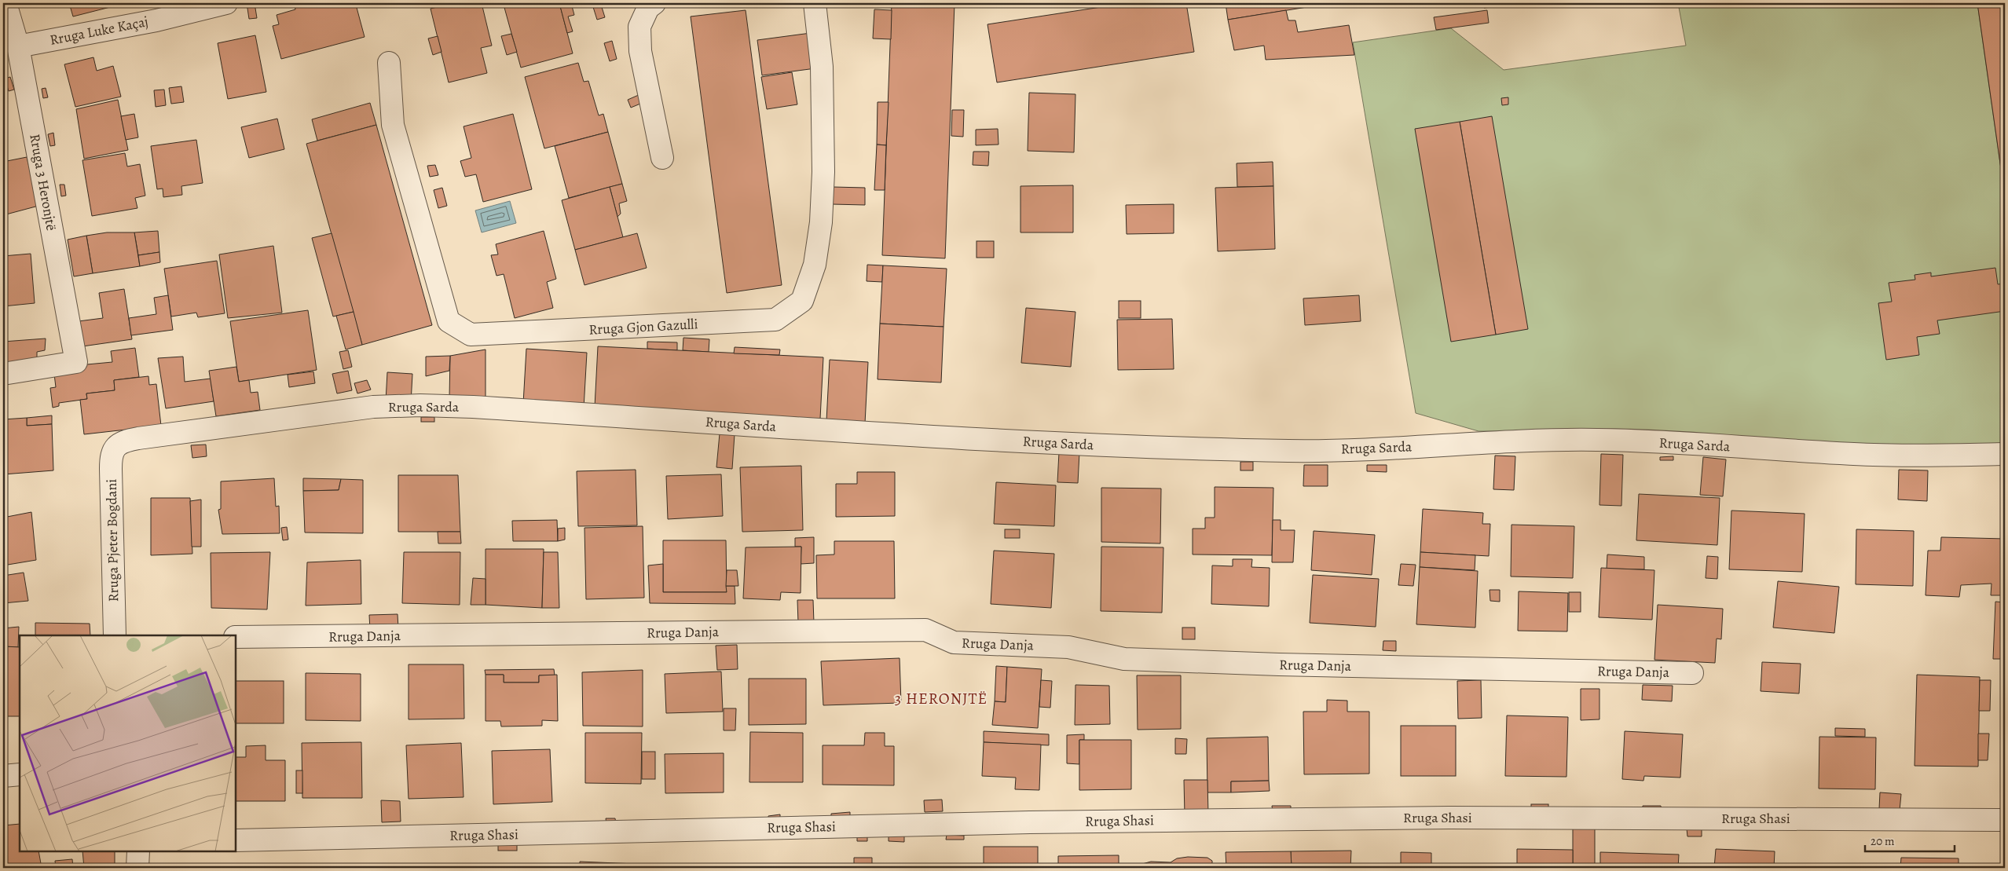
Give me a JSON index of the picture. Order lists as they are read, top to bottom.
{
  "streets": {
    "street": [
      "Rruga Luke Kaçaj",
      "Rruga 3 Heronjtë",
      "Rruga Gjon Gazulli",
      "Rruga Sarda",
      "Rruga Pjeter Bogdani",
      "Rruga Danja",
      "Rruga Shasi"
    ]
  },
  "crossings": [
    ["Rruga Luke Kaçaj", "Rruga 3 Heronjtë"],
    ["Rruga Sarda", "Rruga Pjeter Bogdani"]
  ],
  "districts": ["3 HERONJTË"],
  "scale_bar": "20 m"
}
